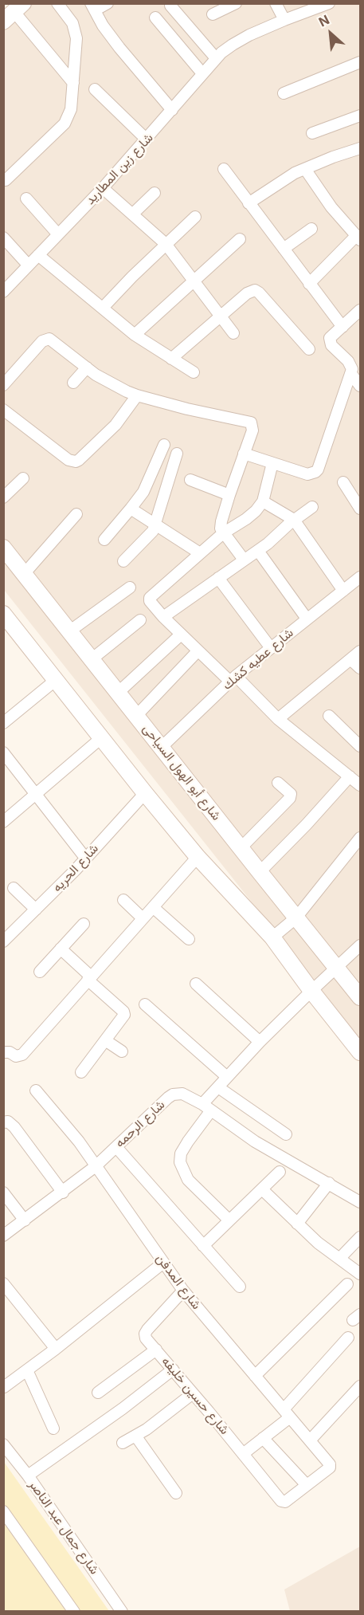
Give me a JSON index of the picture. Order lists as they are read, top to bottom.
{
  "streets": {
    "main road": ["شارع أبو الهول السياحى"],
    "street": [
      "شارع زين المطاريد",
      "شارع عطيه كشك",
      "شارع الحريه",
      "شارع الرحمه",
      "شارع المدفن",
      "شارع حسين خليفه",
      "شارع جمال عبد الناصر"
    ]
  },
  "crossings": [
    ["شارع عطيه كشك", "شارع أبو الهول السياحى"],
    ["شارع الرحمه", "شارع المدفن"],
    ["شارع المدفن", "شارع حسين خليفه"]
  ],
  "north": "top left"
}
